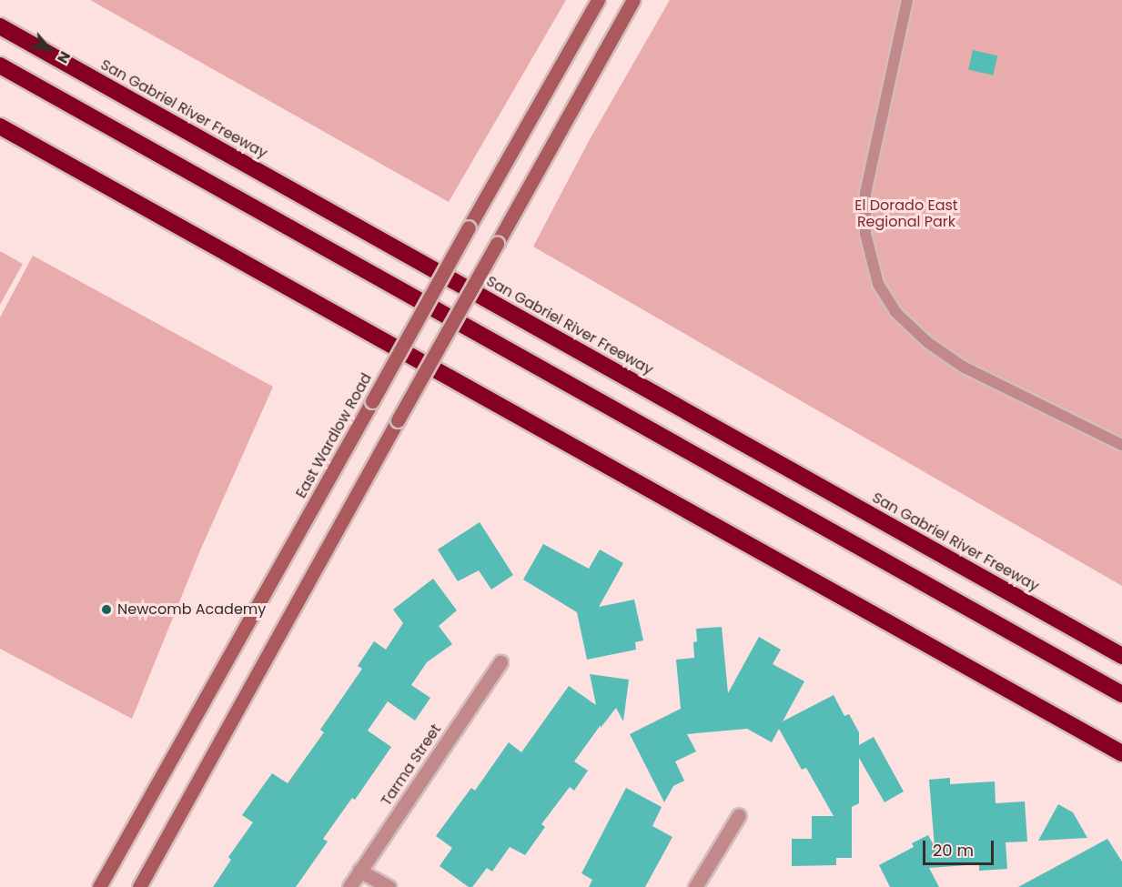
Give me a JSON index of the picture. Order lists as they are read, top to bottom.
{
  "streets": {
    "highway": ["San Gabriel River Freeway"],
    "main road": ["East Wardlow Road"],
    "street": ["Tarma Street"]
  },
  "parks": ["El Dorado East Regional Park"],
  "places": ["Newcomb Academy"],
  "scale_bar": "20 m",
  "north": "bottom right"
}
